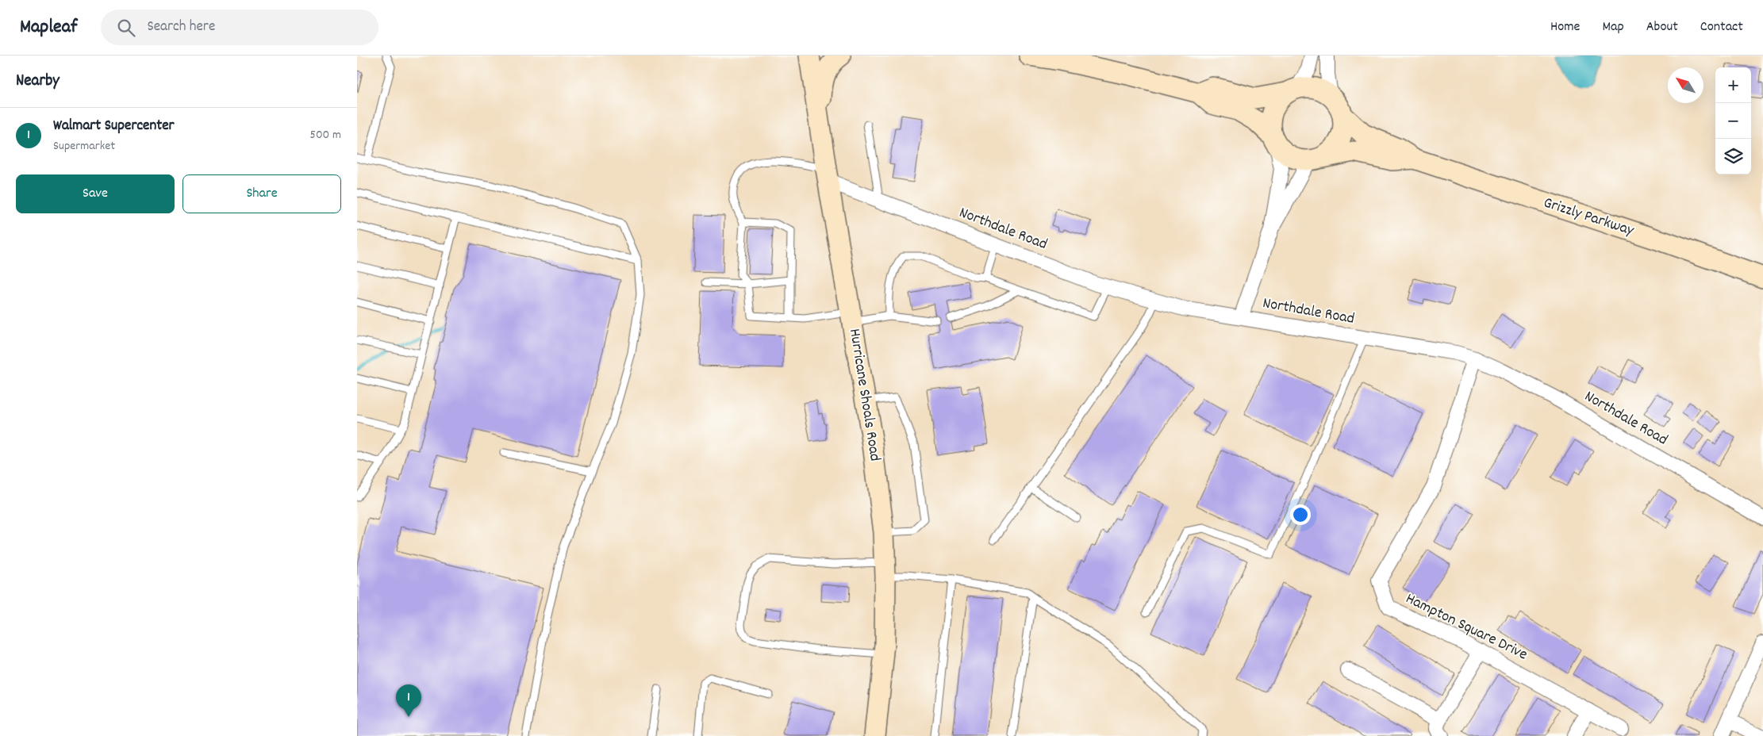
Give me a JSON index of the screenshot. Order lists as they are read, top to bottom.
{
  "streets": {
    "street": [
      "Grizzly Parkway",
      "Northdale Road",
      "Hurricane Shoals Road",
      "Hampton Square Drive"
    ]
  },
  "crossings": [
    ["Northdale Road", "Hurricane Shoals Road"],
    ["Northdale Road", "Hampton Square Drive"]
  ],
  "north": "top left",
  "page": {
    "header": "Mapleaf",
    "search": "Search here",
    "nav": [
      "Home",
      "Map",
      "About",
      "Contact"
    ],
    "heading": "Nearby",
    "map_buttons": ["+", "−"],
    "list": [
      {
        "mark": "1",
        "name": "Walmart Supercenter",
        "note": "Supermarket",
        "value": "500 m"
      }
    ],
    "buttons": ["Save", "Share"],
    "pins": "1"
  }
}
